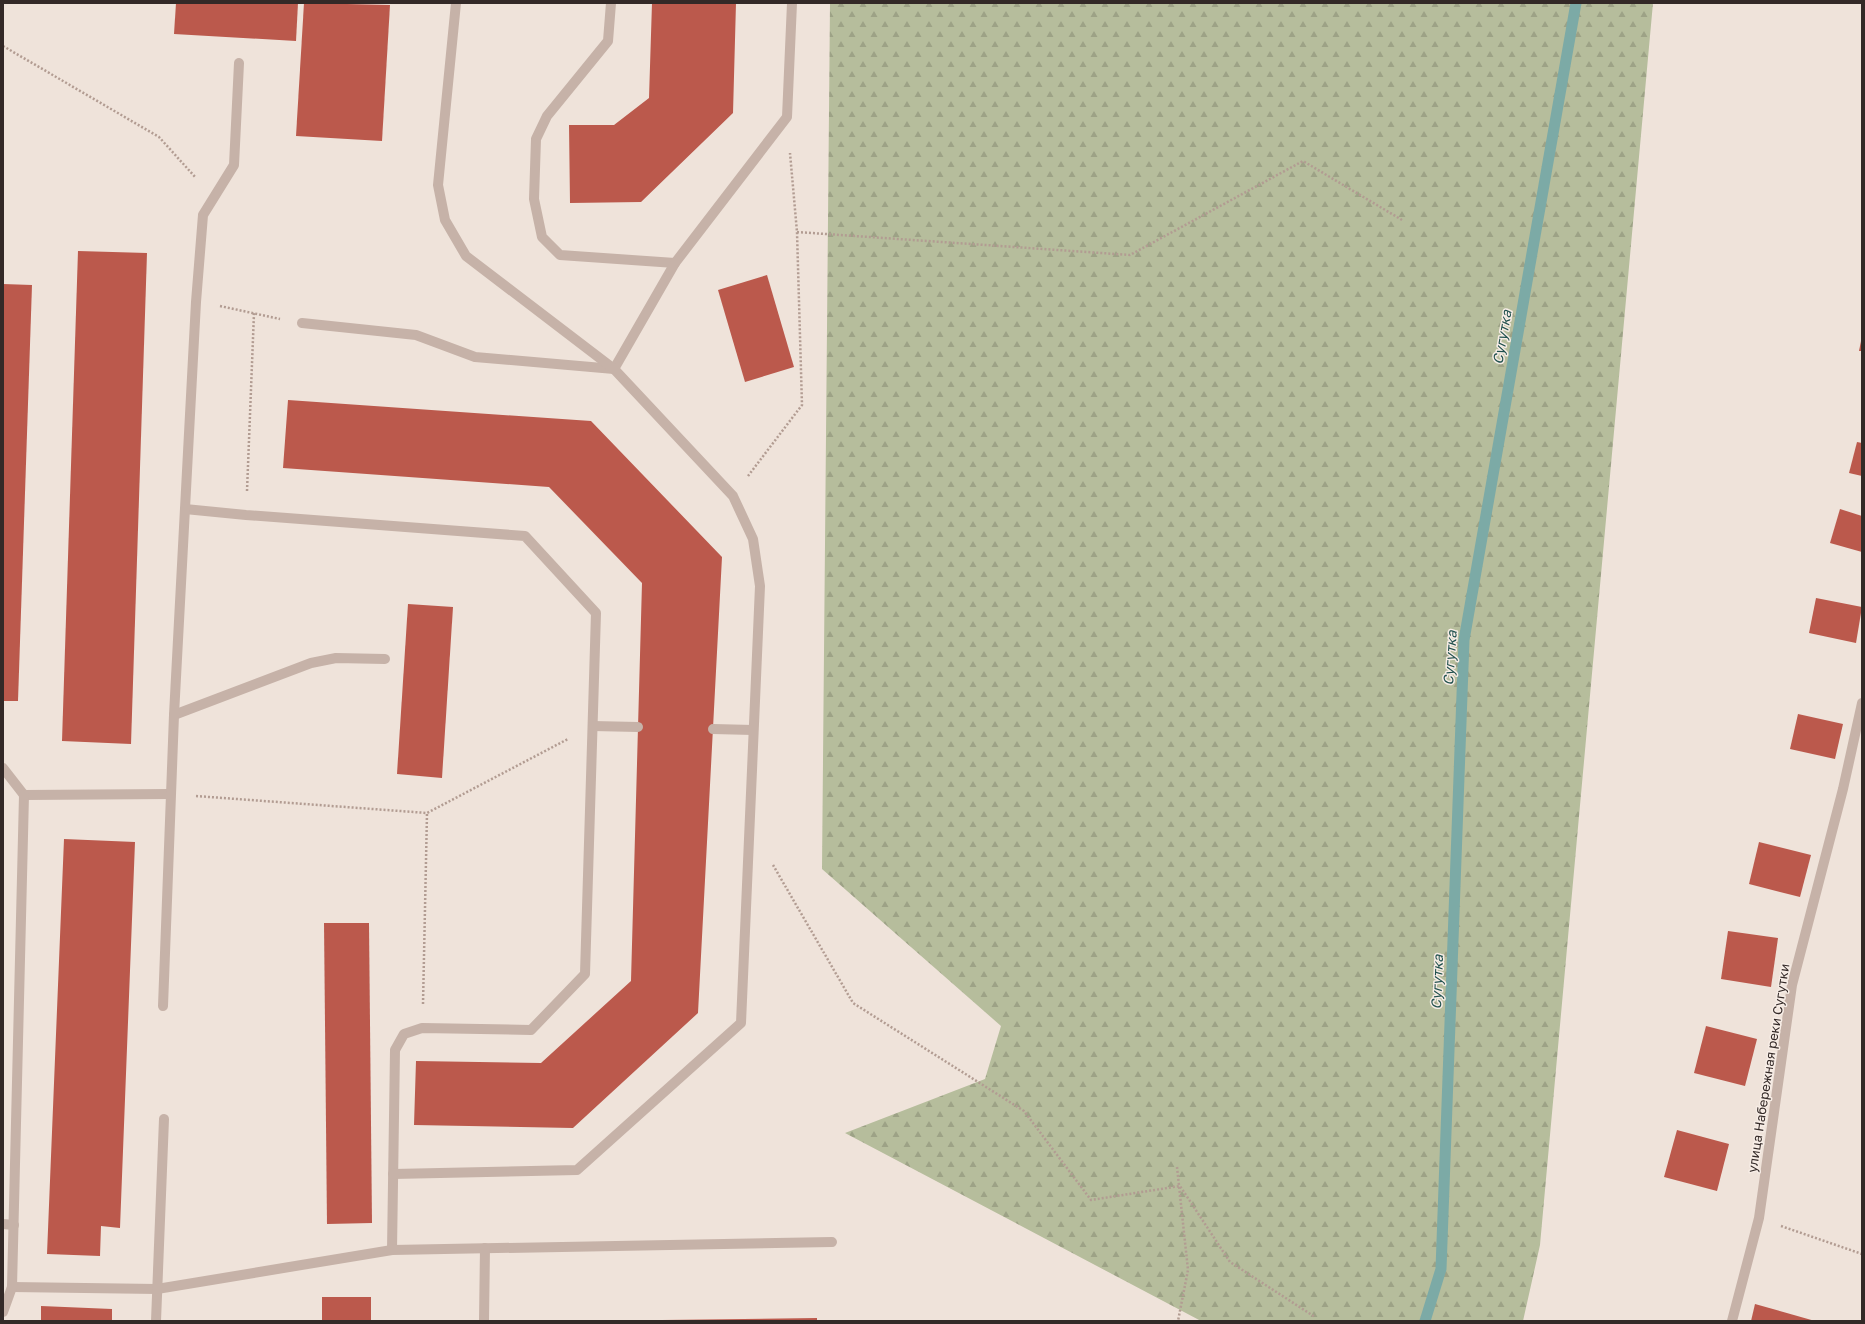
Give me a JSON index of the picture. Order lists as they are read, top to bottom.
{
  "streets": {
    "street": ["улица Набережная реки Сугутки"]
  },
  "water": ["Сугутка"]
}
